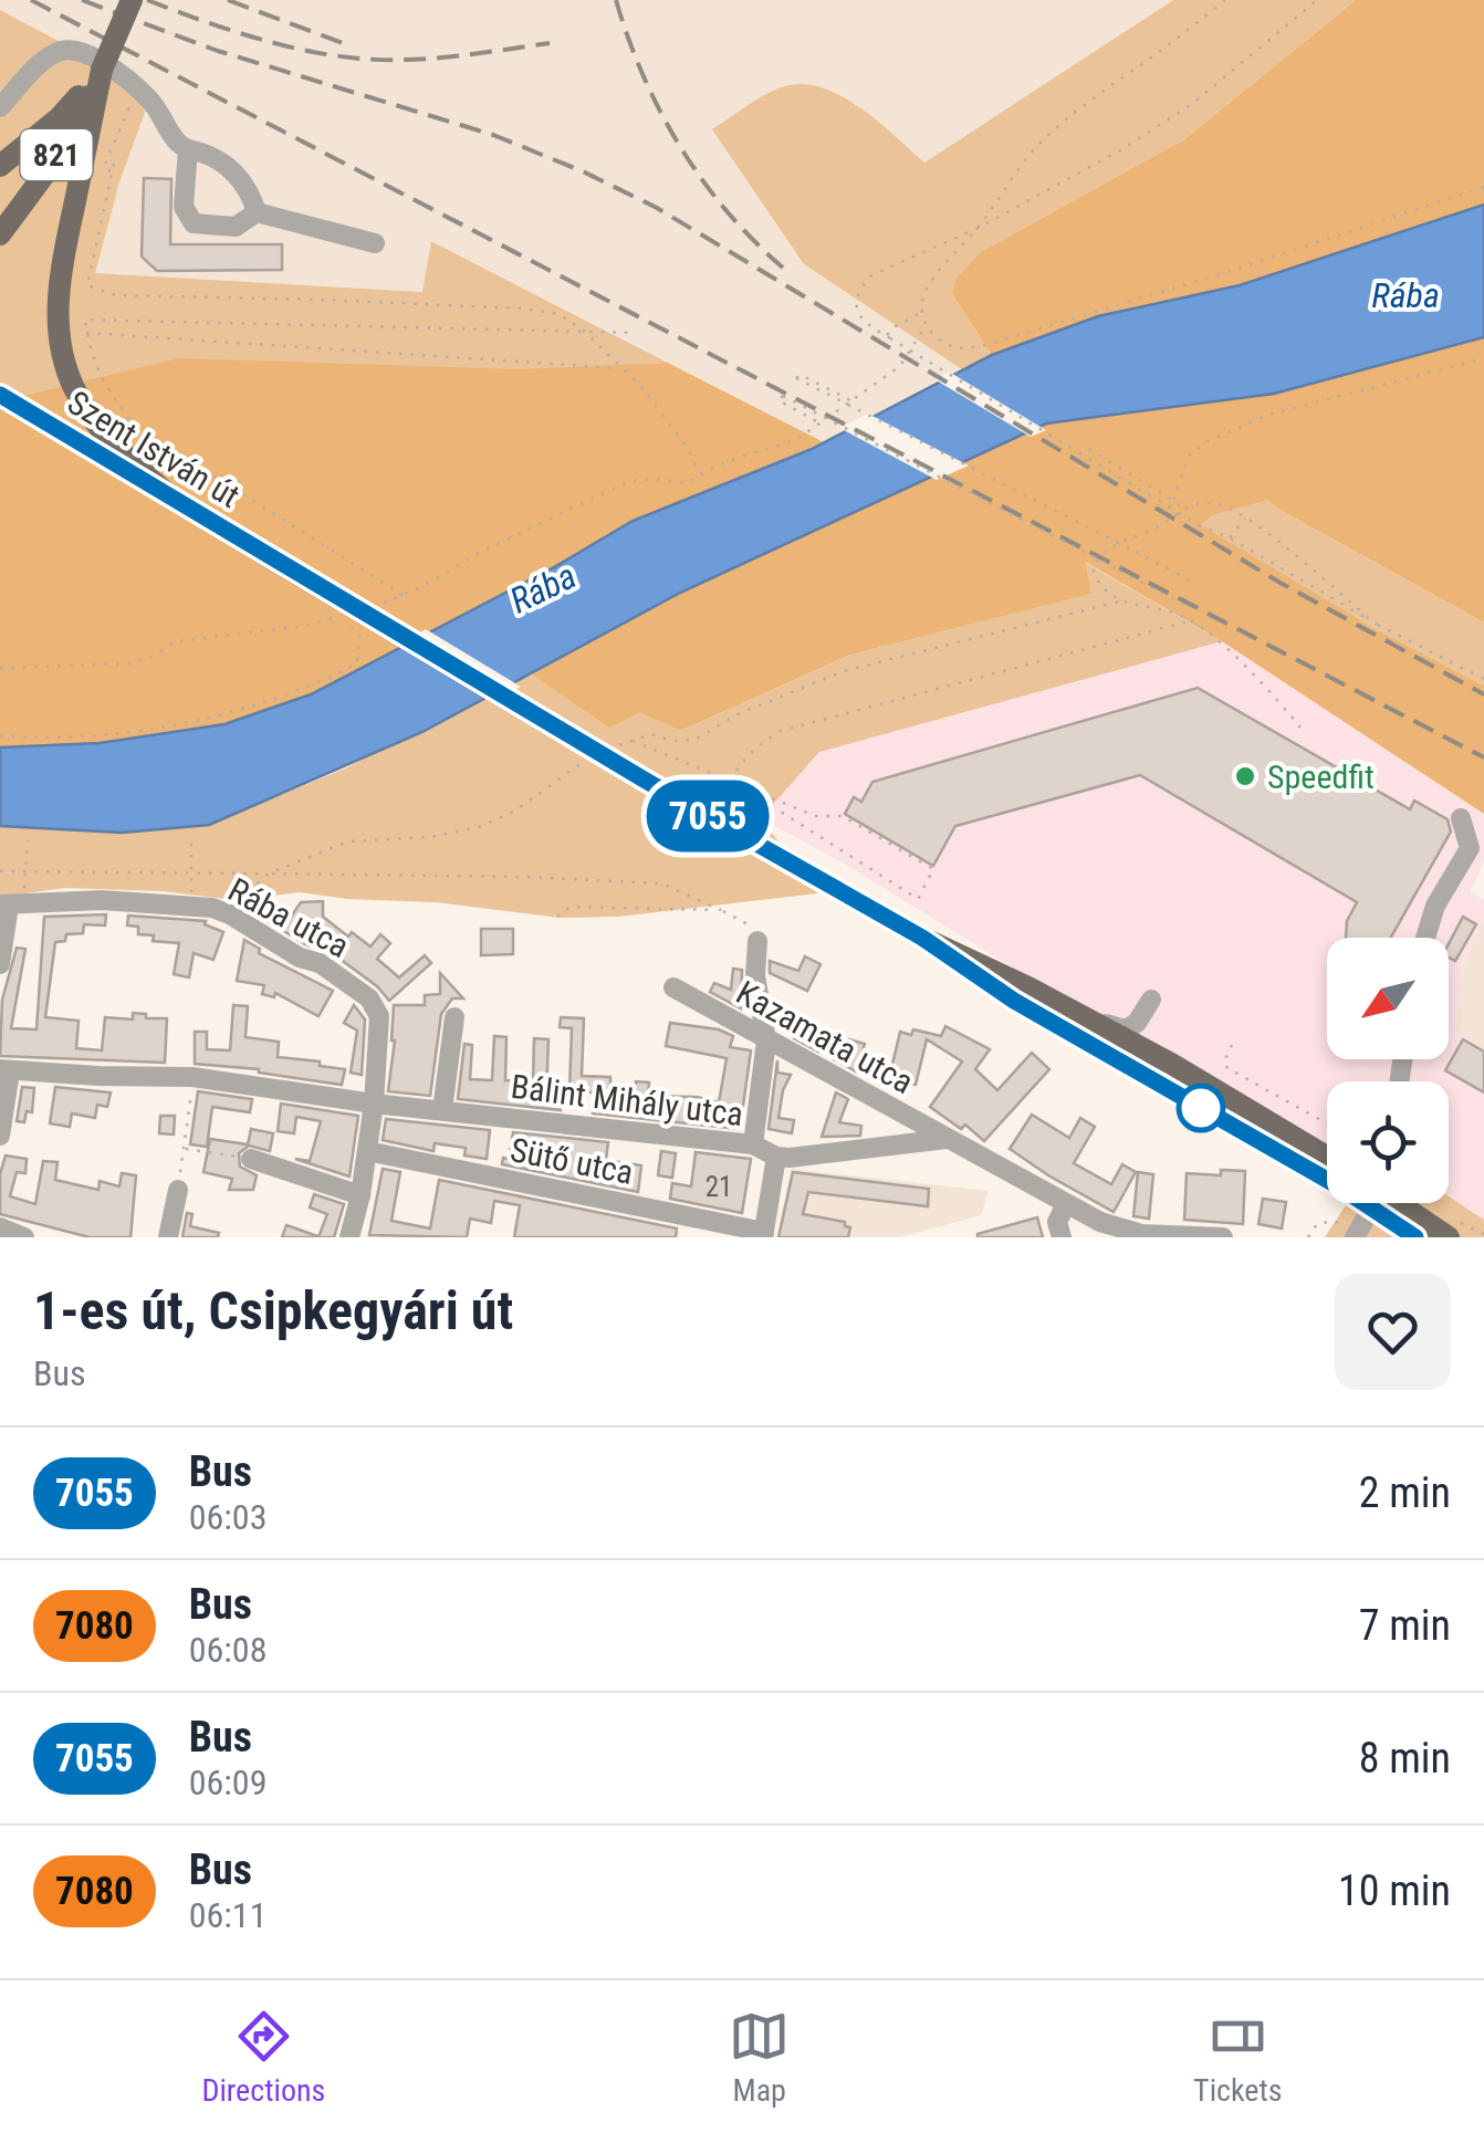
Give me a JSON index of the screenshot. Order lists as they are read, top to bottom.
{
  "streets": {
    "main road": ["821", "Szent István út"],
    "street": [
      "Rába utca",
      "Kazamata utca",
      "Bálint Mihály utca",
      "Sütő utca"
    ]
  },
  "crossings": [
    ["Rába utca", "Bálint Mihály utca"],
    ["Rába utca", "Sütő utca"],
    ["Kazamata utca", "Bálint Mihály utca"]
  ],
  "water": ["Rába"],
  "places": ["Speedfit"],
  "lines": ["bus line 7055"],
  "house_numbers": ["21"],
  "north": "bottom left",
  "page": {
    "on_map": "7055",
    "heading": ["1-es út, Csipkegyári út", "Bus"],
    "list": [
      {
        "mark": "7055",
        "name": "Bus",
        "note": "06:03",
        "value": "2 min"
      },
      {
        "mark": "7080",
        "name": "Bus",
        "note": "06:08",
        "value": "7 min"
      },
      {
        "mark": "7055",
        "name": "Bus",
        "note": "06:09",
        "value": "8 min"
      },
      {
        "mark": "7080",
        "name": "Bus",
        "note": "06:11",
        "value": "10 min"
      }
    ],
    "tabs": ["Directions", "Map", "Tickets"]
  }
}
